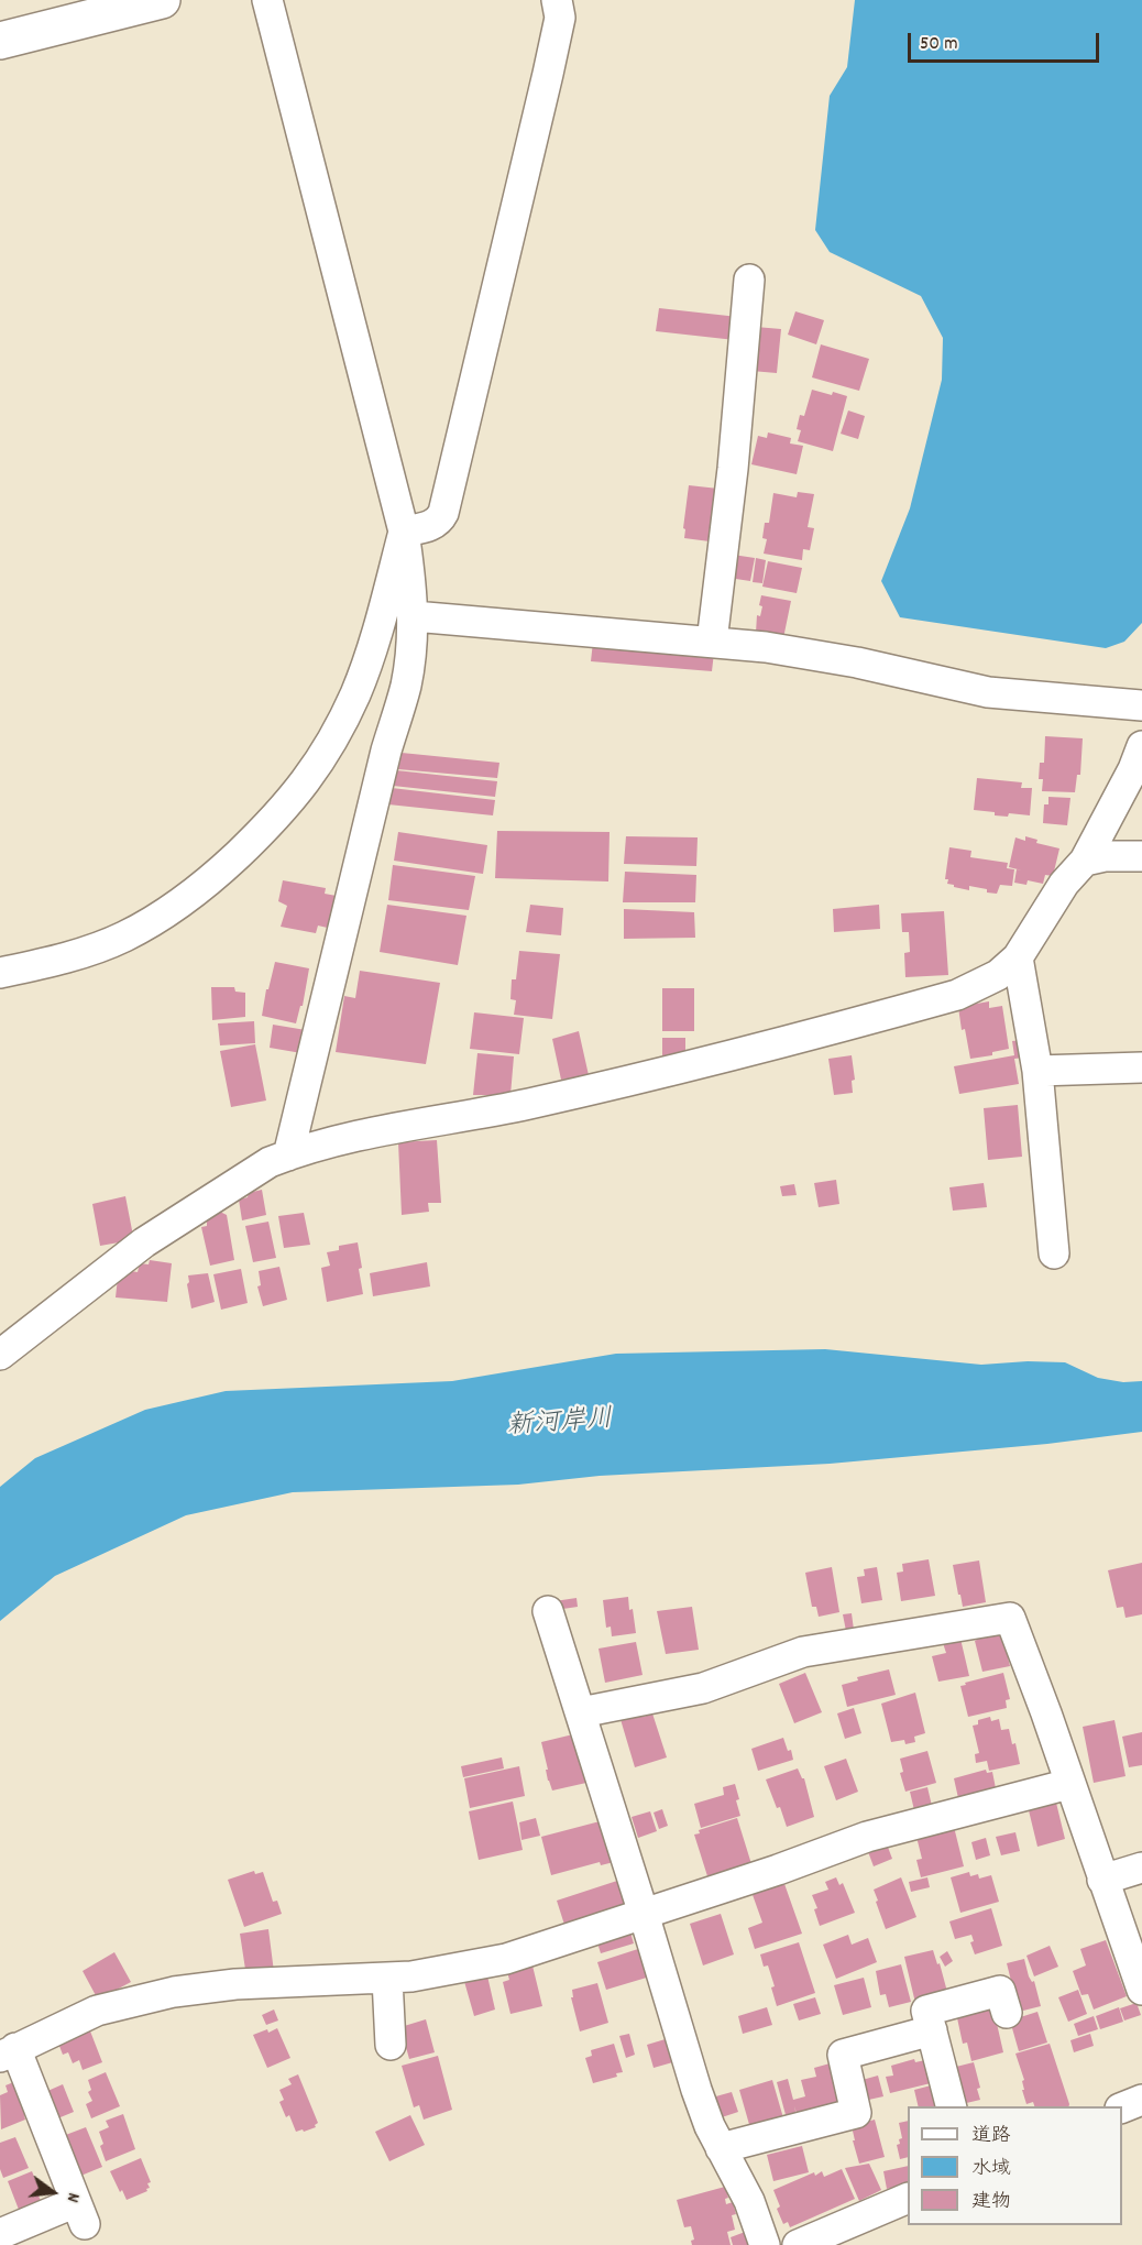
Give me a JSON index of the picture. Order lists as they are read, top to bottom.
{
  "water": ["新河岸川"],
  "legend": ["道路", "水域", "建物"],
  "scale_bar": "50 m",
  "north": "right"
}
